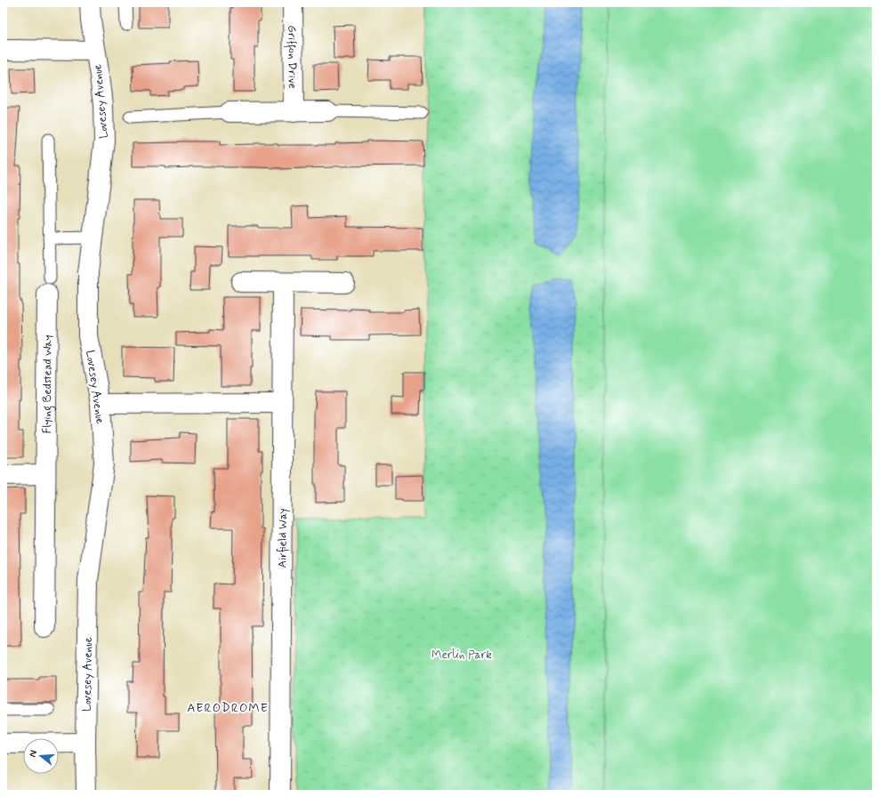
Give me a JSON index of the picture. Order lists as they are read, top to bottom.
{
  "streets": {
    "street": [
      "Griffon Drive",
      "Lovesey Avenue",
      "Flying Bedstead Way",
      "Airfield Way"
    ]
  },
  "districts": ["AERODROME"],
  "parks": ["Merlin Park"],
  "north": "left"
}
